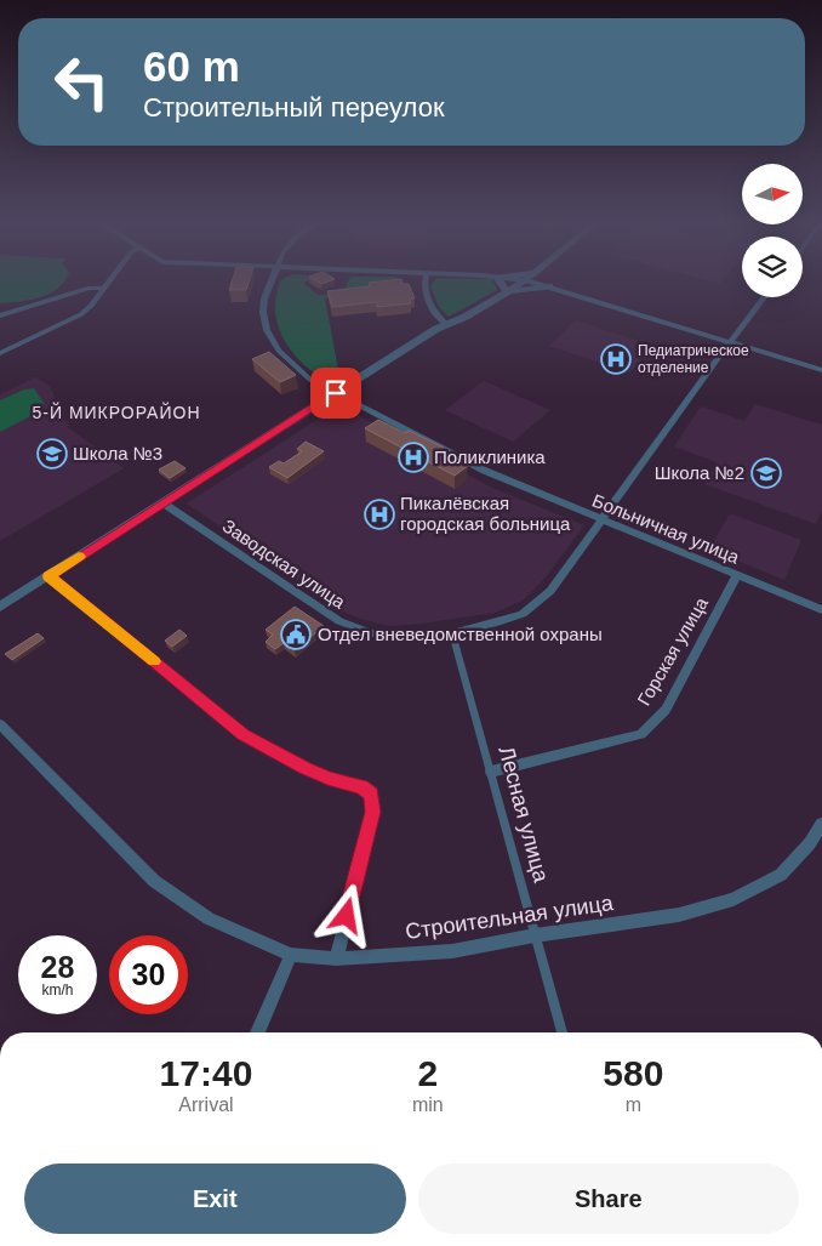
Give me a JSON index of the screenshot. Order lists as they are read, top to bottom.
{
  "streets": {
    "street": [
      "Больничная улица",
      "Заводская улица",
      "Горская улица",
      "Лесная улица",
      "Строительная улица"
    ]
  },
  "crossings": [
    ["Больничная улица", "Заводская улица"],
    ["Больничная улица", "Горская улица"],
    ["Заводская улица", "Лесная улица"],
    ["Горская улица", "Лесная улица"],
    ["Лесная улица", "Строительная улица"]
  ],
  "districts": ["5-Й МИКРОРАЙОН"],
  "places": {
    "hospital": ["Педиатрическое отделение", "Поликлиника", "Пикалёвская городская больница"],
    "school or university": ["Школа №3", "Школа №2"],
    "public building": ["Отдел вневедомственной охраны"]
  },
  "north": "right",
  "page": {
    "turn": ["60 m", "Строительный переулок"],
    "speed": "28 km/h",
    "limit": "30",
    "eta": [
      "17:40",
      "Arrival",
      "2",
      "min",
      "580",
      "m"
    ],
    "buttons": ["Exit", "Share"]
  }
}
